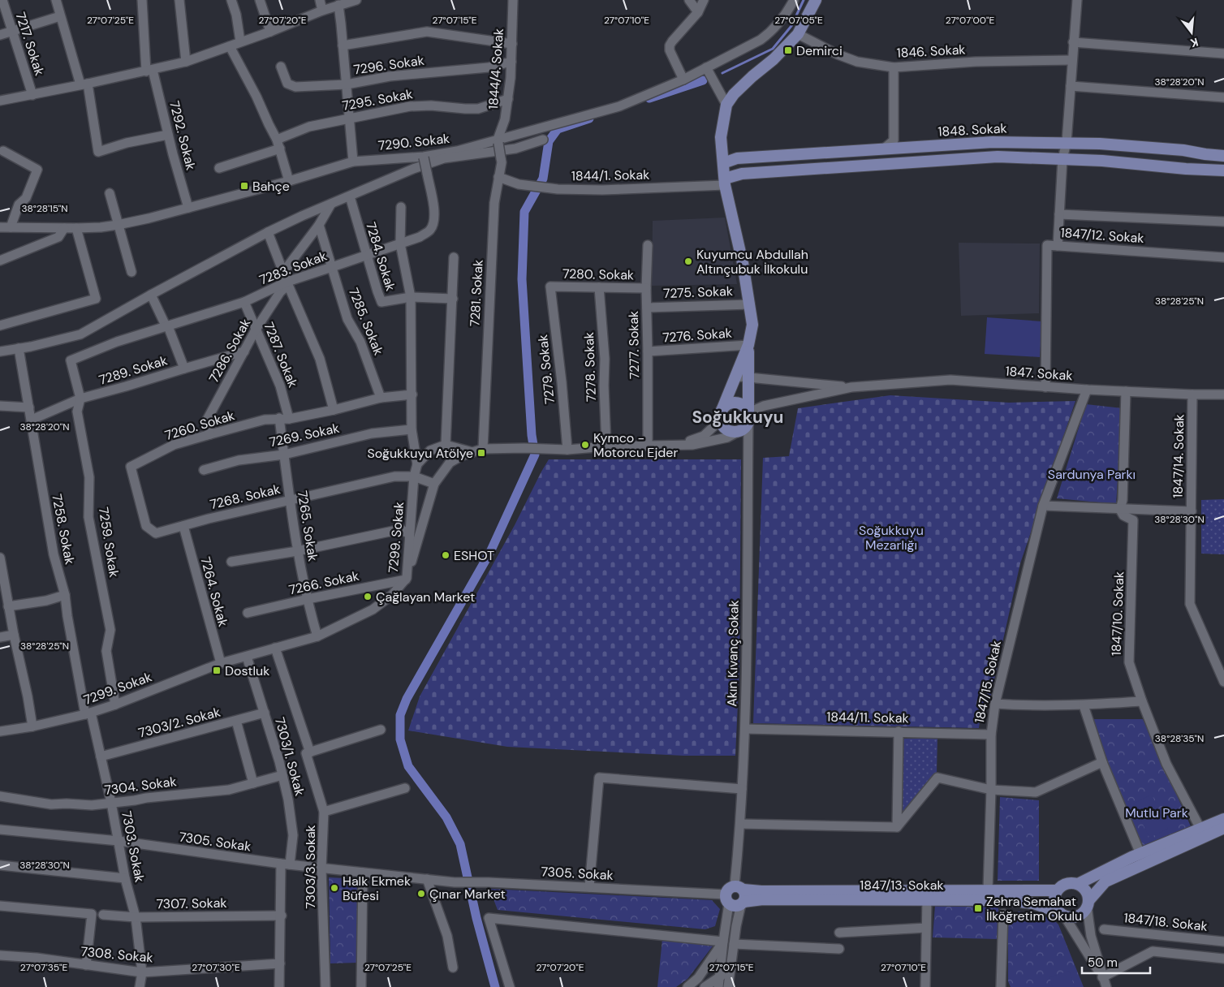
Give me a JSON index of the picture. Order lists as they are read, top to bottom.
{
  "streets": {
    "main road": ["1848. Sokak", "1847/13. Sokak"],
    "street": [
      "7217. Sokak",
      "1846. Sokak",
      "7296. Sokak",
      "1844/4. Sokak",
      "7295. Sokak",
      "7292. Sokak",
      "7290. Sokak",
      "1844/1. Sokak",
      "1847/12. Sokak",
      "7284. Sokak",
      "7283. Sokak",
      "7280. Sokak",
      "7275. Sokak",
      "7281. Sokak",
      "7285. Sokak",
      "7276. Sokak",
      "7277. Sokak",
      "7286. Sokak",
      "7287. Sokak",
      "7278. Sokak",
      "7279. Sokak",
      "7289. Sokak",
      "1847. Sokak",
      "7260. Sokak",
      "7269. Sokak",
      "1847/14. Sokak",
      "7268. Sokak",
      "7265. Sokak",
      "7258. Sokak",
      "7299. Sokak",
      "7259. Sokak",
      "7266. Sokak",
      "7264. Sokak",
      "1847/10. Sokak",
      "Akın Kıvanç Sokak",
      "1847/15. Sokak",
      "1844/11. Sokak",
      "7303/2. Sokak",
      "7303/1. Sokak",
      "7304. Sokak",
      "7305. Sokak",
      "7303. Sokak",
      "7303/3. Sokak",
      "7307. Sokak",
      "1847/18. Sokak",
      "7308. Sokak"
    ]
  },
  "crossings": [
    ["7296. Sokak", "1844/4. Sokak"],
    ["1844/4. Sokak", "7295. Sokak"],
    ["1844/4. Sokak", "7290. Sokak"],
    ["1844/4. Sokak", "7281. Sokak"],
    ["7292. Sokak", "7290. Sokak"],
    ["7290. Sokak", "7283. Sokak"],
    ["7290. Sokak", "7281. Sokak"],
    ["1844/1. Sokak", "7281. Sokak"],
    ["1847/12. Sokak", "1847. Sokak"],
    ["7284. Sokak", "7283. Sokak"],
    ["7284. Sokak", "7299. Sokak"],
    ["7283. Sokak", "7285. Sokak"],
    ["7283. Sokak", "7286. Sokak"],
    ["7283. Sokak", "7287. Sokak"],
    ["7283. Sokak", "7299. Sokak"],
    ["7283. Sokak", "7259. Sokak"],
    ["7280. Sokak", "7277. Sokak"],
    ["7280. Sokak", "7278. Sokak"],
    ["7280. Sokak", "7279. Sokak"],
    ["7275. Sokak", "7277. Sokak"],
    ["7285. Sokak", "7260. Sokak"],
    ["7276. Sokak", "7277. Sokak"],
    ["7286. Sokak", "7287. Sokak"],
    ["7286. Sokak", "7289. Sokak"],
    ["7286. Sokak", "7260. Sokak"],
    ["7287. Sokak", "7260. Sokak"],
    ["7289. Sokak", "7258. Sokak"],
    ["7289. Sokak", "7259. Sokak"],
    ["1847. Sokak", "1847/14. Sokak"],
    ["1847. Sokak", "Akın Kıvanç Sokak"],
    ["1847. Sokak", "1847/15. Sokak"],
    ["7260. Sokak", "7268. Sokak"],
    ["7260. Sokak", "7265. Sokak"],
    ["7269. Sokak", "7265. Sokak"],
    ["7269. Sokak", "7299. Sokak"],
    ["7268. Sokak", "7265. Sokak"],
    ["7268. Sokak", "7299. Sokak"],
    ["7268. Sokak", "7264. Sokak"],
    ["7265. Sokak", "7299. Sokak"],
    ["7265. Sokak", "7266. Sokak"],
    ["7258. Sokak", "7299. Sokak"],
    ["7258. Sokak", "7303. Sokak"],
    ["7299. Sokak", "7259. Sokak"],
    ["7299. Sokak", "7266. Sokak"],
    ["7299. Sokak", "7264. Sokak"],
    ["7299. Sokak", "7303/1. Sokak"],
    ["7299. Sokak", "7303. Sokak"],
    ["7299. Sokak", "7303/3. Sokak"],
    ["Akın Kıvanç Sokak", "1844/11. Sokak"],
    ["Akın Kıvanç Sokak", "7305. Sokak"],
    ["Akın Kıvanç Sokak", "1847/13. Sokak"],
    ["1847/15. Sokak", "1844/11. Sokak"],
    ["1847/15. Sokak", "1847/13. Sokak"],
    ["7303/2. Sokak", "7303/1. Sokak"],
    ["7303/2. Sokak", "7303. Sokak"],
    ["7303/1. Sokak", "7304. Sokak"],
    ["7303/1. Sokak", "7305. Sokak"],
    ["7303/1. Sokak", "7307. Sokak"],
    ["7303/1. Sokak", "7308. Sokak"],
    ["7304. Sokak", "7303. Sokak"],
    ["7305. Sokak", "7303. Sokak"],
    ["7305. Sokak", "7303/3. Sokak"],
    ["7305. Sokak", "1847/13. Sokak"],
    ["7303. Sokak", "7307. Sokak"],
    ["7303. Sokak", "7308. Sokak"]
  ],
  "districts": ["Soğukkuyu"],
  "parks": ["Sardunya Parkı", "Soğukkuyu Mezarlığı", "Mutlu Park"],
  "places": {
    "transit": [
      "Demirci",
      "Bahçe",
      "Soğukkuyu Atölye",
      "Dostluk",
      "Zehra Semahat İlköğretim Okulu"
    ],
    "other": [
      "Kuyumcu Abdullah Altınçubuk İlkokulu",
      "Kymco - Motorcu Ejder",
      "ESHOT",
      "Çağlayan Market",
      "Halk Ekmek Büfesi",
      "Çınar Market"
    ]
  },
  "scale_bar": "50 m",
  "north": "bottom",
  "coordinates": [
    "27°07'25\"E",
    "27°07'20\"E",
    "27°07'15\"E",
    "27°07'10\"E",
    "27°07'05\"E",
    "27°07'00\"E",
    "38°28'20\"N",
    "38°28'15\"N",
    "38°28'25\"N",
    "38°28'30\"N",
    "38°28'35\"N",
    "27°07'35\"E",
    "27°07'30\"E"
  ]
}
